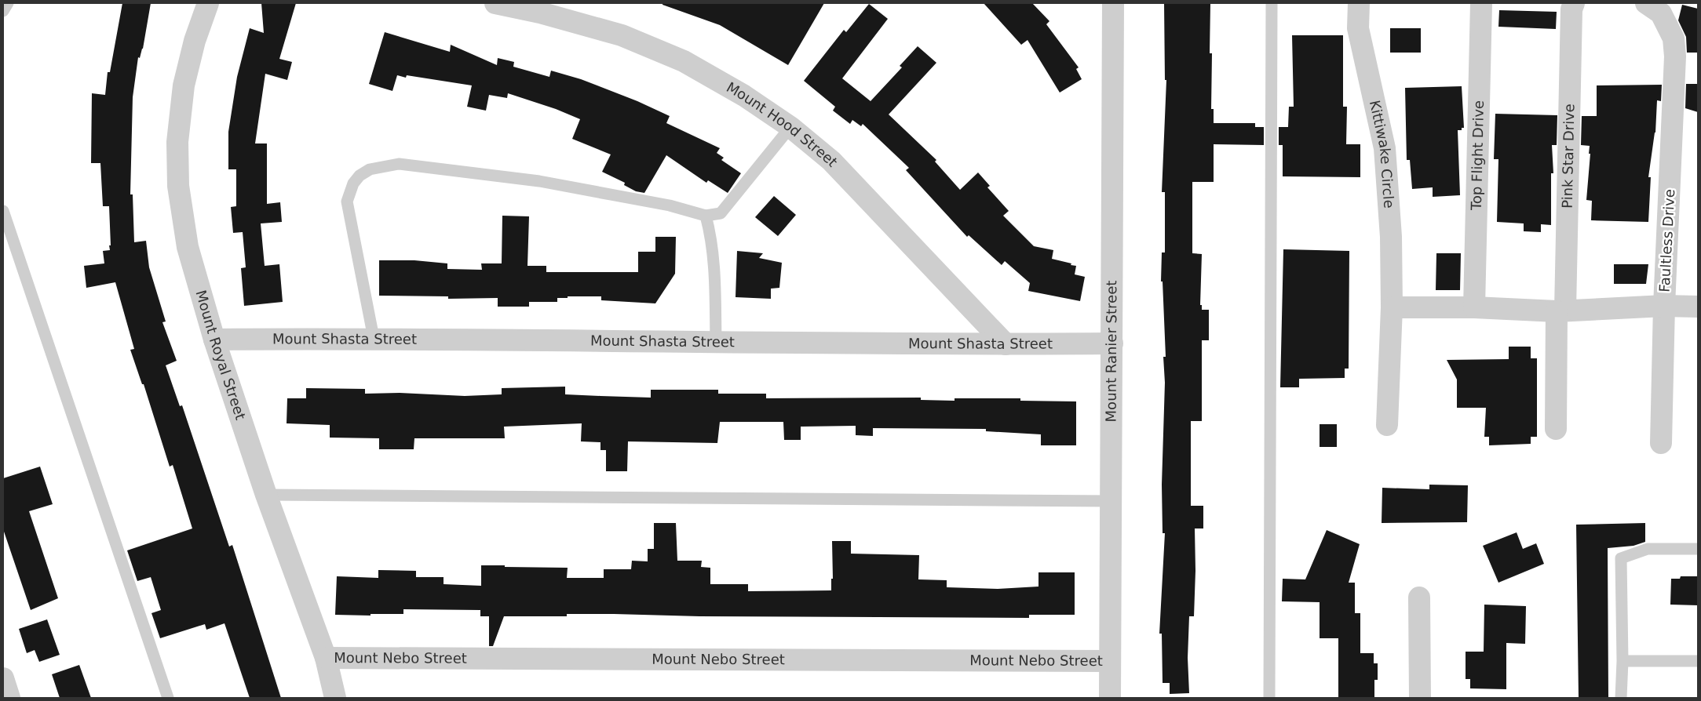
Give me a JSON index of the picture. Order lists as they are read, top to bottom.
{
  "streets": {
    "street": [
      "Mount Hood Street",
      "Kittiwake Circle",
      "Top Flight Drive",
      "Pink Star Drive",
      "Faultless Drive",
      "Mount Shasta Street",
      "Mount Ranier Street",
      "Mount Royal Street",
      "Mount Nebo Street"
    ]
  },
  "crossings": [
    ["Mount Hood Street", "Mount Shasta Street"],
    ["Mount Shasta Street", "Mount Ranier Street"],
    ["Mount Shasta Street", "Mount Royal Street"],
    ["Mount Ranier Street", "Mount Nebo Street"],
    ["Mount Royal Street", "Mount Nebo Street"]
  ]
}
